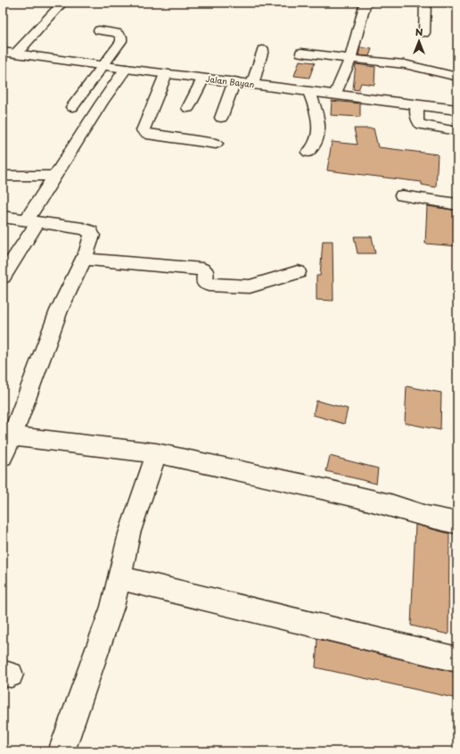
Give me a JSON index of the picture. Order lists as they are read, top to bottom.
{
  "streets": {
    "main road": ["Jalan Bayan"]
  },
  "north": "top"
}
